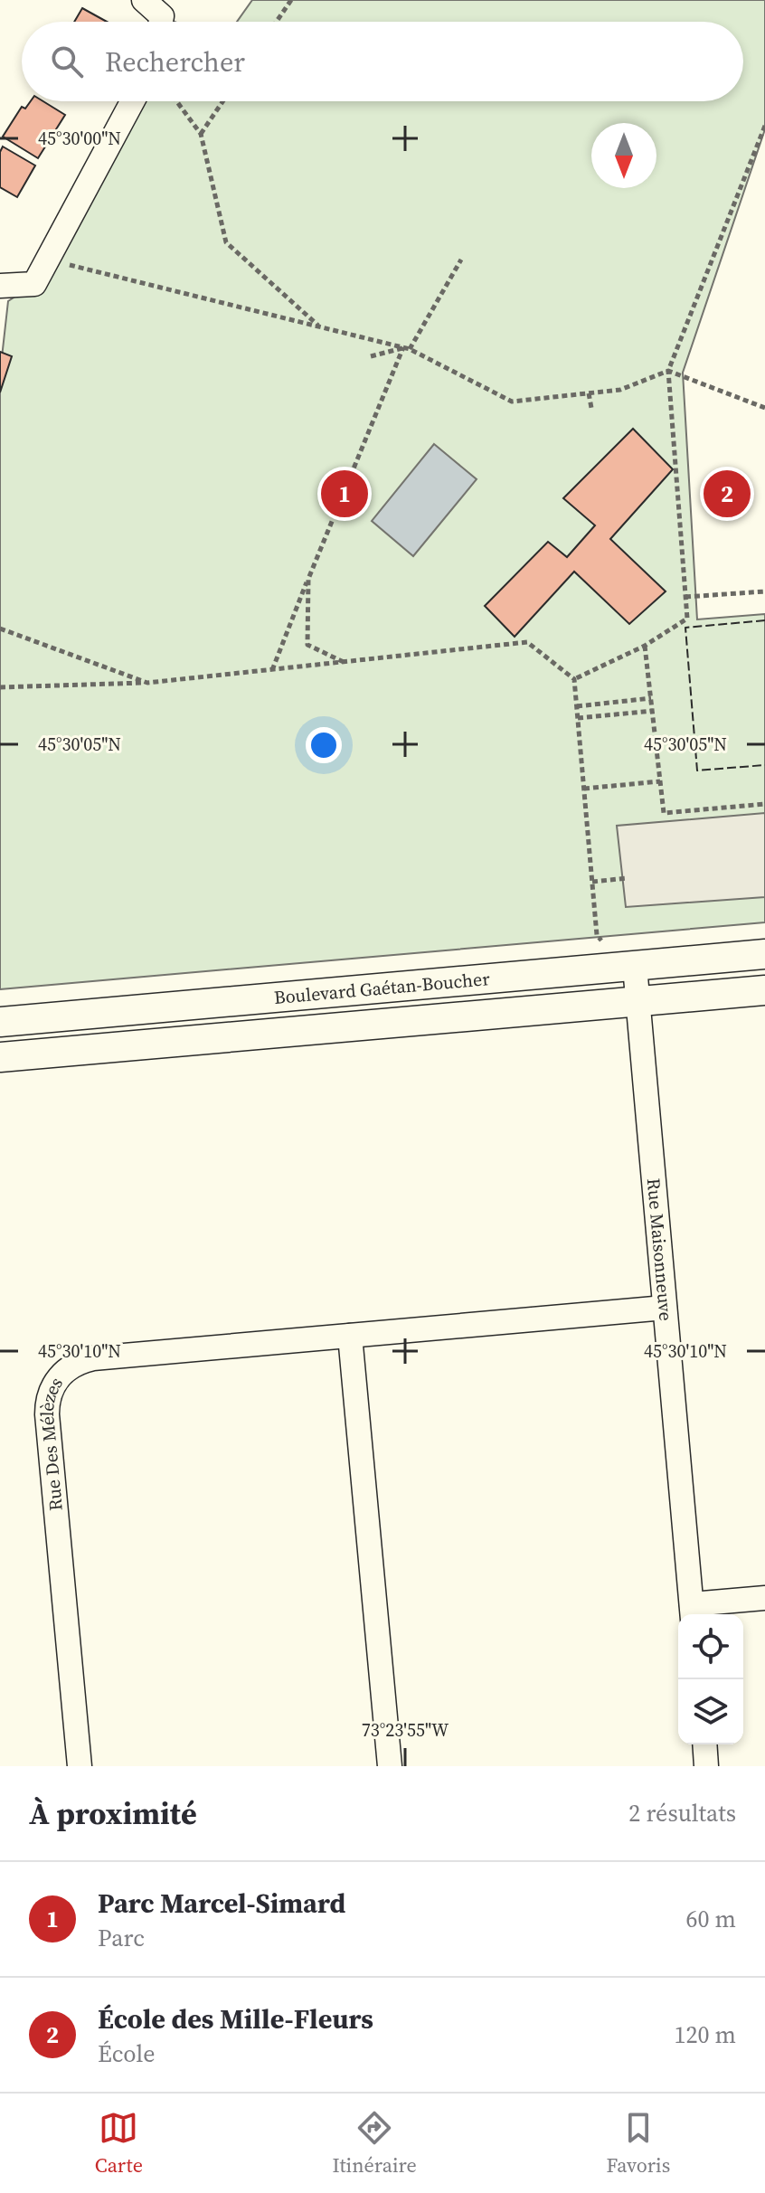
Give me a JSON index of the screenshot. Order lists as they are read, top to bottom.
{
  "streets": {
    "street": ["Boulevard Gaétan-Boucher", "Rue Maisonneuve", "Rue Des Mélèzes"]
  },
  "crossings": [
    ["Boulevard Gaétan-Boucher", "Rue Maisonneuve"],
    ["Rue Maisonneuve", "Rue Des Mélèzes"]
  ],
  "north": "bottom",
  "page": {
    "search": "Rechercher",
    "pins": ["1", "2"],
    "heading": ["À proximité", "2 résultats"],
    "list": [
      {
        "mark": "1",
        "name": "Parc Marcel-Simard",
        "note": "Parc",
        "value": "60 m"
      },
      {
        "mark": "2",
        "name": "École des Mille-Fleurs",
        "note": "École",
        "value": "120 m"
      }
    ],
    "nav": ["Carte", "Itinéraire", "Favoris"]
  },
  "coordinates": [
    "45°30'00\"N",
    "45°30'05\"N",
    "45°30'10\"N",
    "73°23'55\"W"
  ]
}
